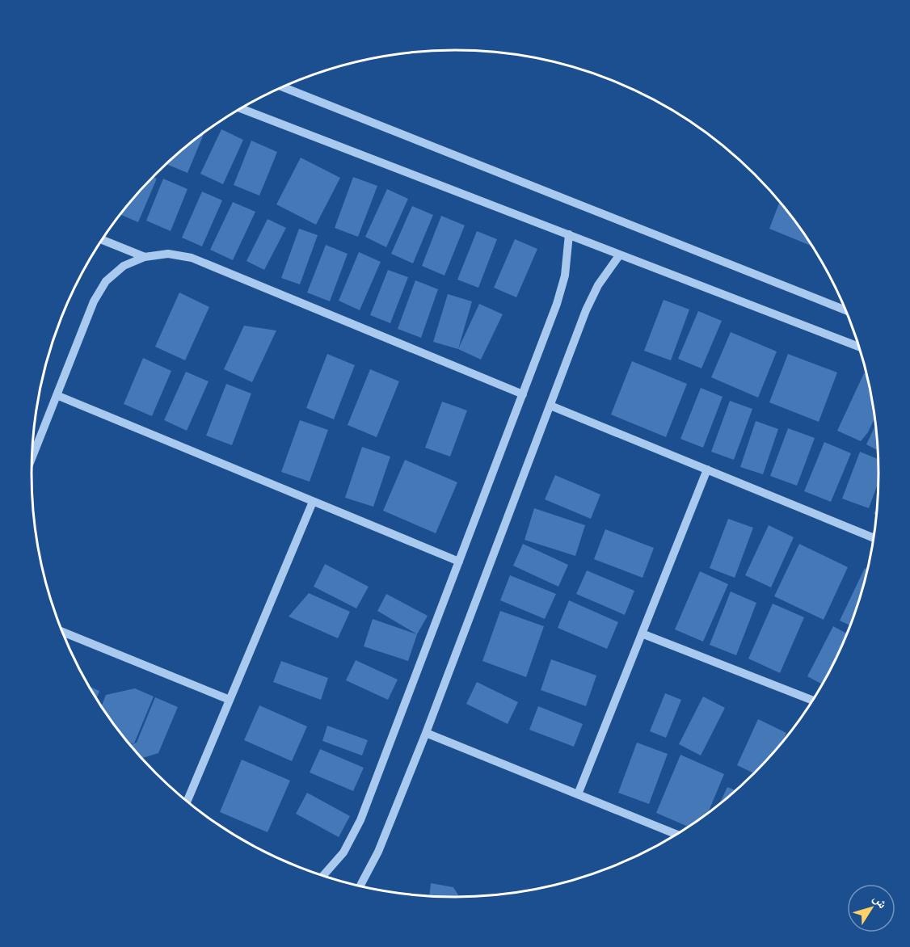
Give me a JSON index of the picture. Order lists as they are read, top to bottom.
{
  "north": "top right"
}
